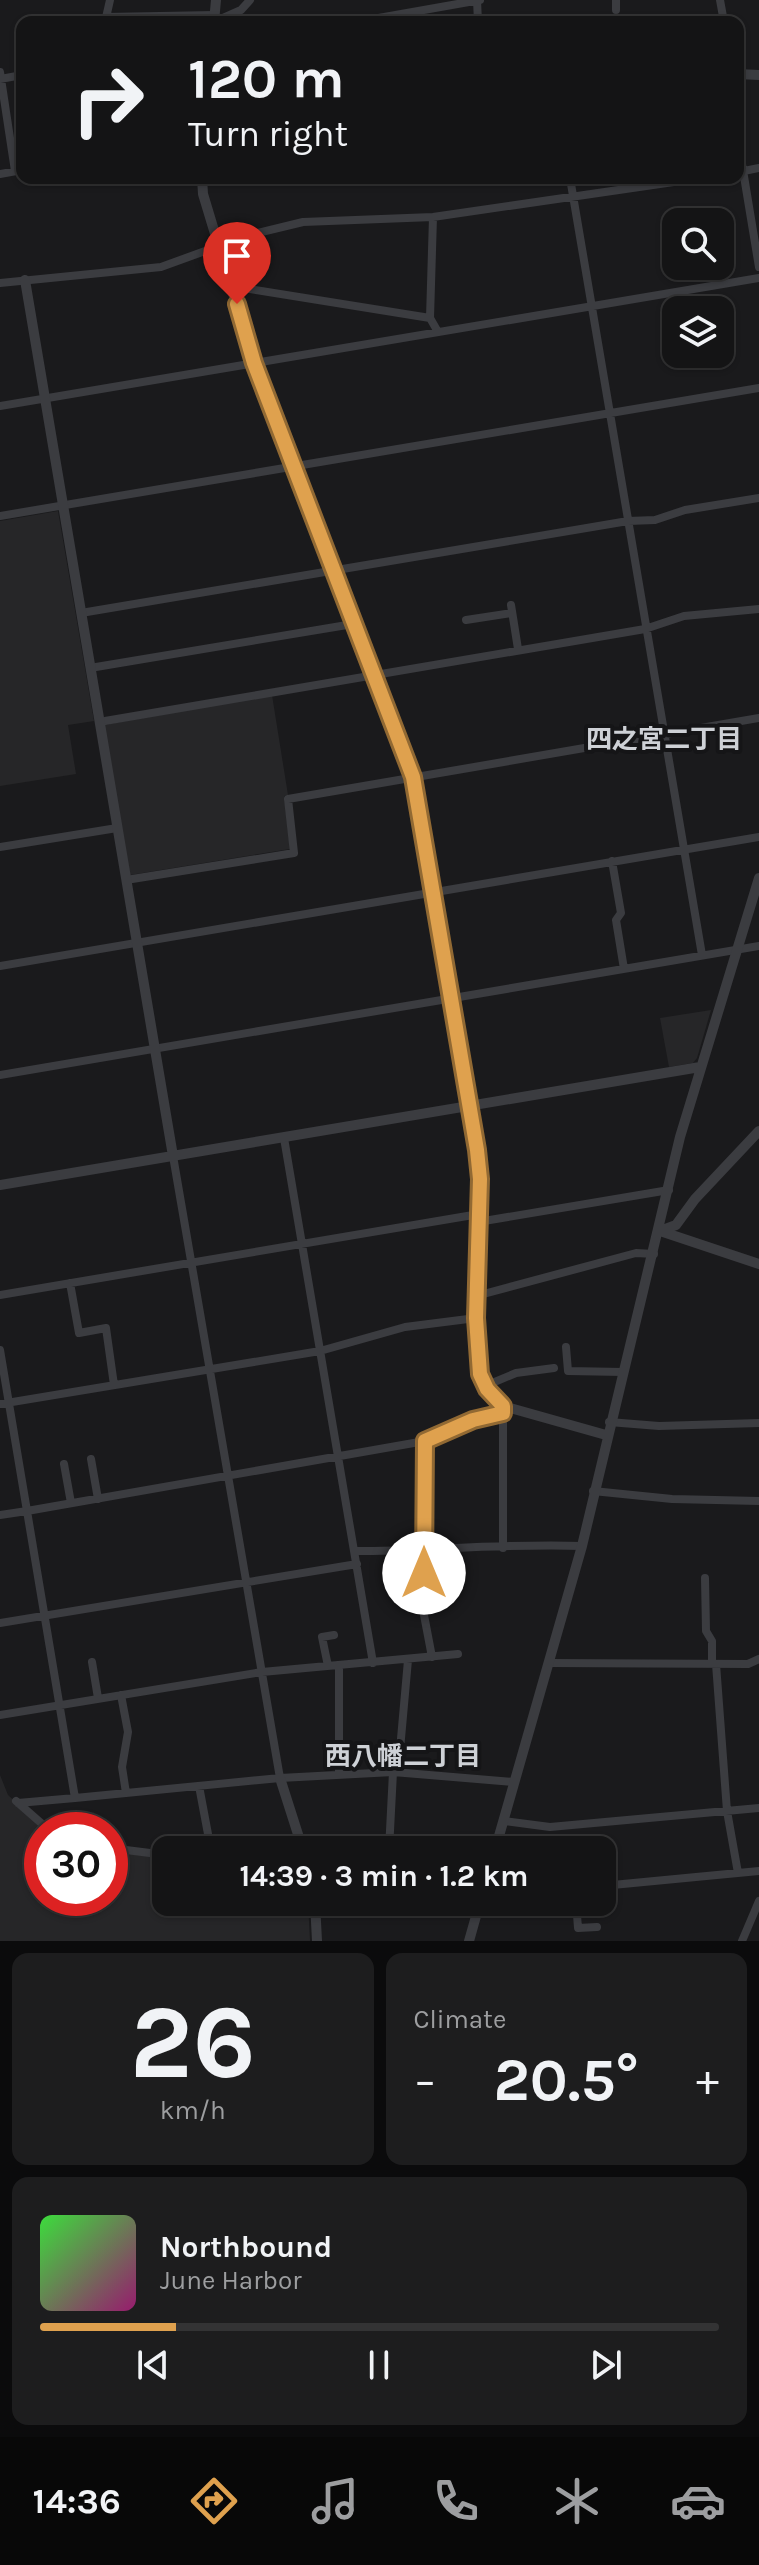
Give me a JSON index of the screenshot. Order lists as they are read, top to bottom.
{
  "districts": ["四之宮二丁目", "西八幡二丁目"],
  "page": {
    "turn": ["120 m", "Turn right"],
    "limit": "30",
    "trip": "14:39 · 3 min · 1.2 km",
    "tile": [
      ["26", "km/h"],
      "Climate"
    ],
    "heat": ["−", "20.5°", "+"],
    "song": ["Northbound", "June Harbor"],
    "tabs": "14:36"
  }
}
